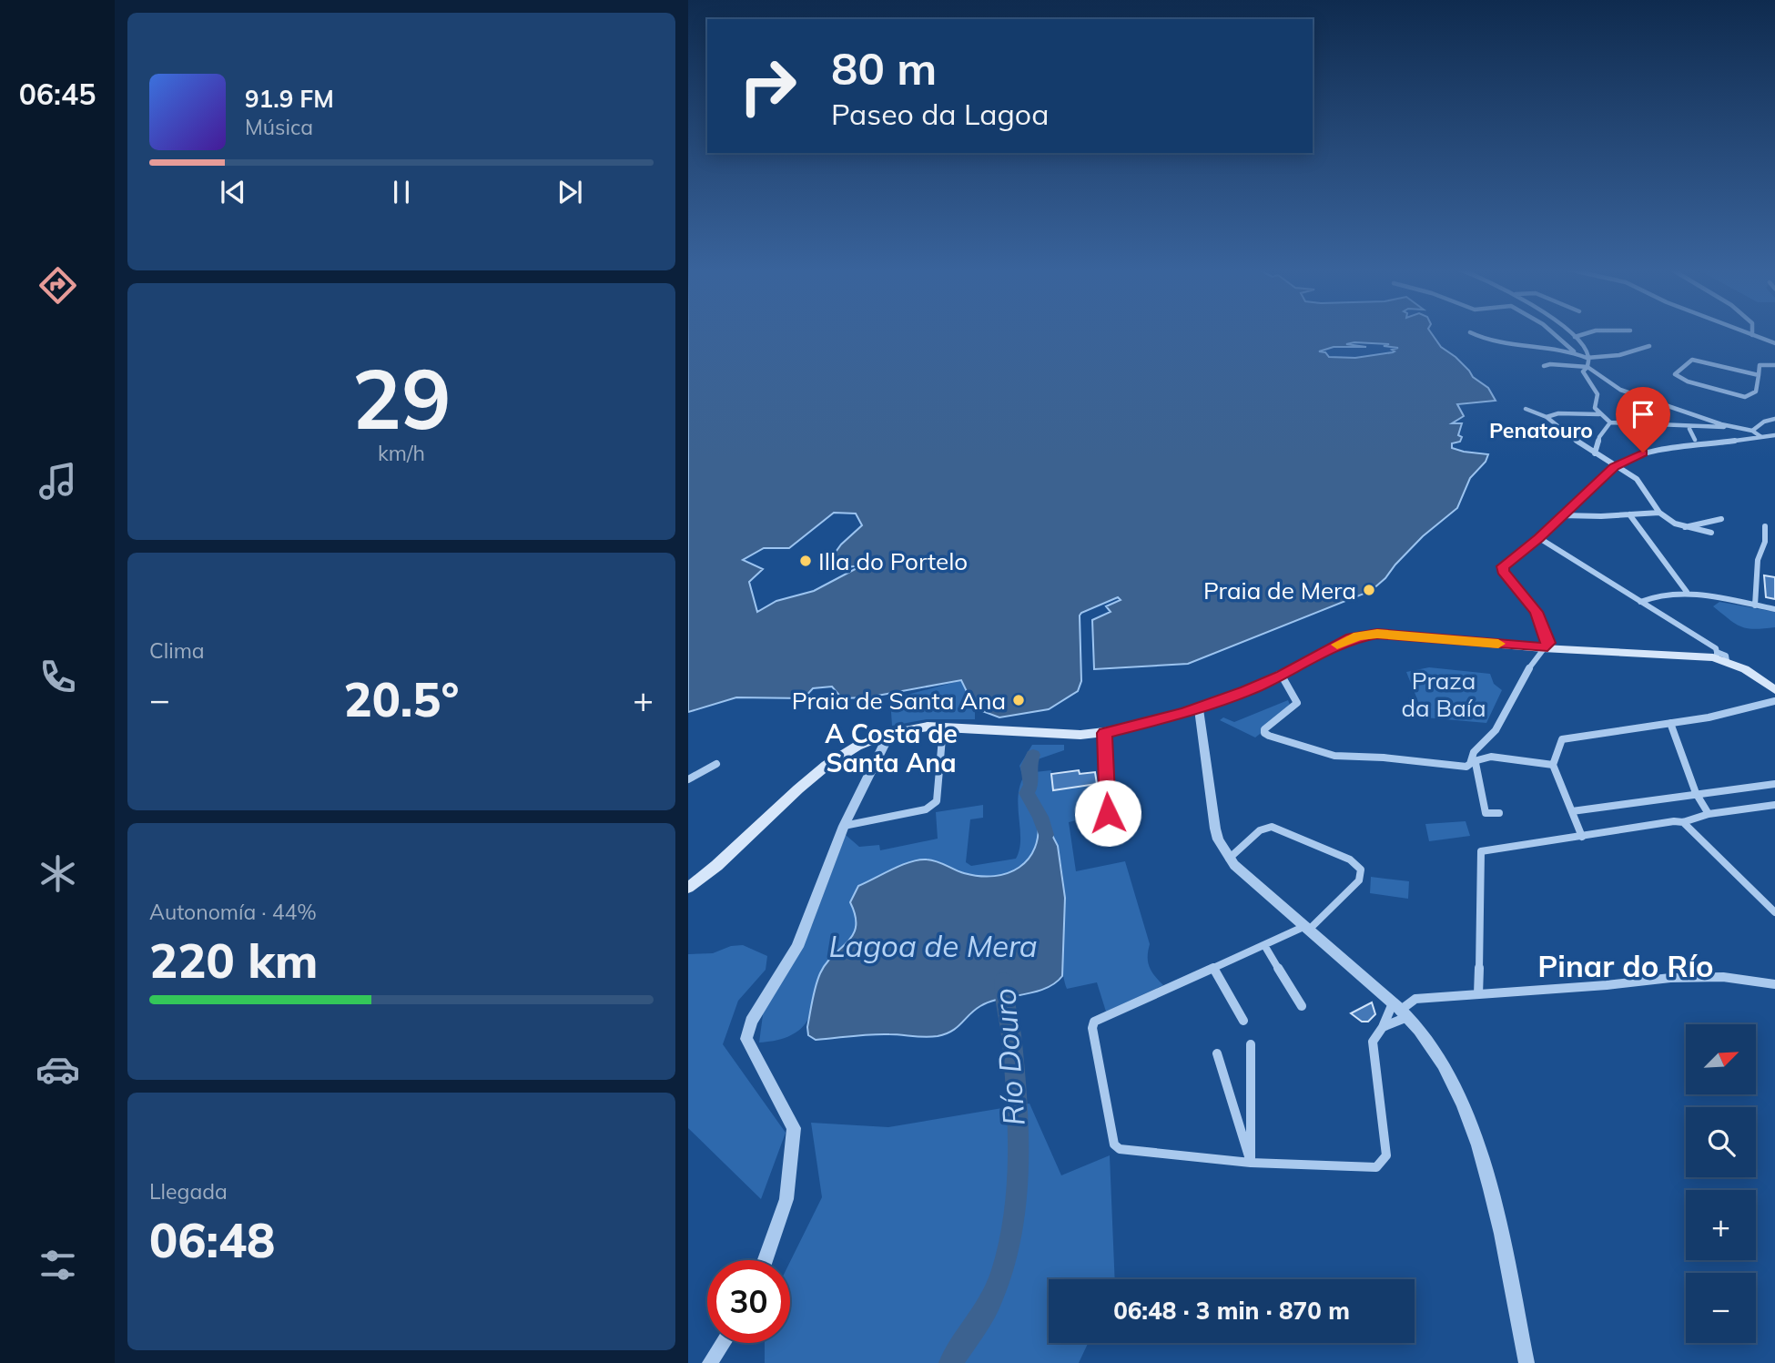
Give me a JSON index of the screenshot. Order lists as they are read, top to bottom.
{
  "districts": ["Penatouro", "A Costa de Santa Ana", "Pinar do Río"],
  "water": ["Lagoa de Mera", "Río Douro"],
  "parks": ["Praza da Baía"],
  "places": ["Illa do Portelo", "Praia de Mera", "Praia de Santa Ana"],
  "north": "top right",
  "page": {
    "tabs": "06:45",
    "turn": ["80 m", "Paseo da Lagoa"],
    "song": ["91.9 FM", "Música"],
    "tile": [
      ["29", "km/h"],
      "Clima",
      ["Autonomía · 44%", "220 km"],
      ["Llegada", "06:48"]
    ],
    "heat": ["−", "20.5°", "+"],
    "map_buttons": ["+", "−"],
    "limit": "30",
    "trip": "06:48 · 3 min · 870 m"
  }
}
